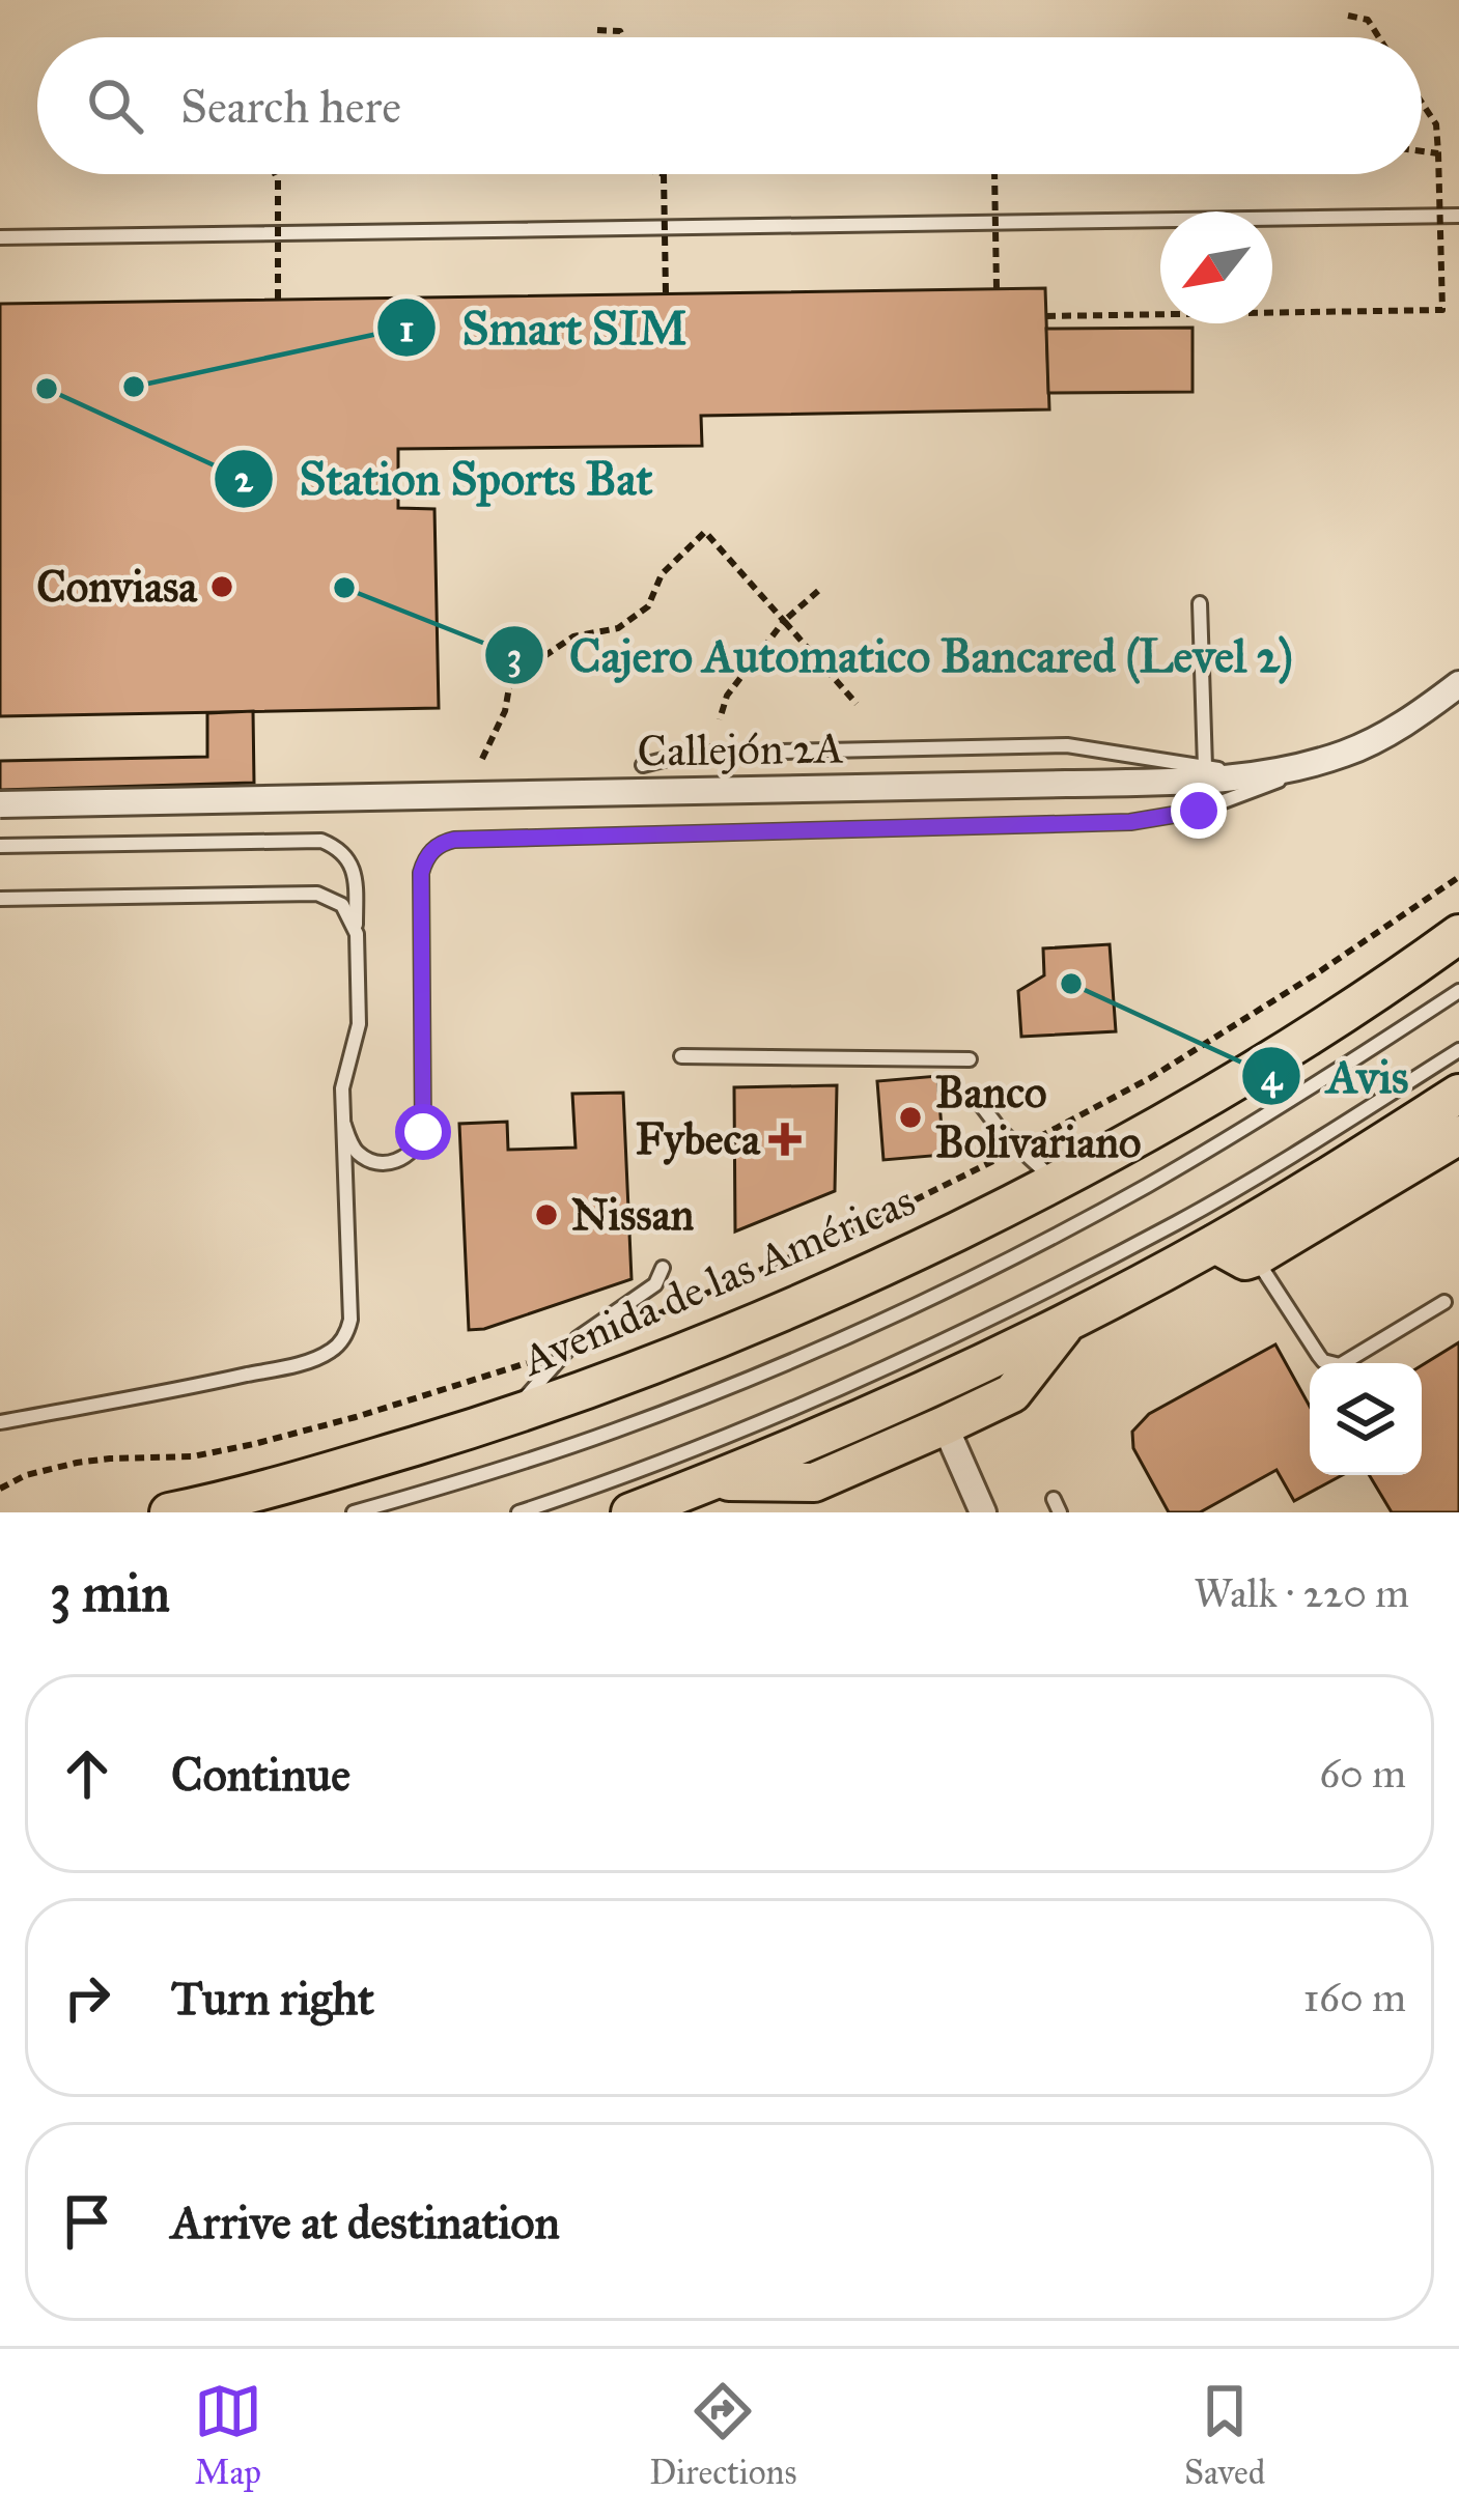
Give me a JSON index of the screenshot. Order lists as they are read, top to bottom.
{
  "streets": {
    "main road": ["Avenida de las Américas"],
    "street": ["Callejón 2A"]
  },
  "places": {
    "other": [
      "Smart SIM",
      "Station Sports Bat",
      "Conviasa",
      "Cajero Automatico Bancared (Level 2)",
      "Avis",
      "Banco Bolivariano",
      "Nissan"
    ],
    "health": ["Fybeca"]
  },
  "north": "bottom left",
  "page": {
    "search": "Search here",
    "heading": ["3 min", "Walk · 220 m"],
    "list": [
      ["Continue", "60 m"],
      ["Turn right", "160 m"],
      "Arrive at destination"
    ],
    "nav": ["Map", "Directions", "Saved"]
  }
}
